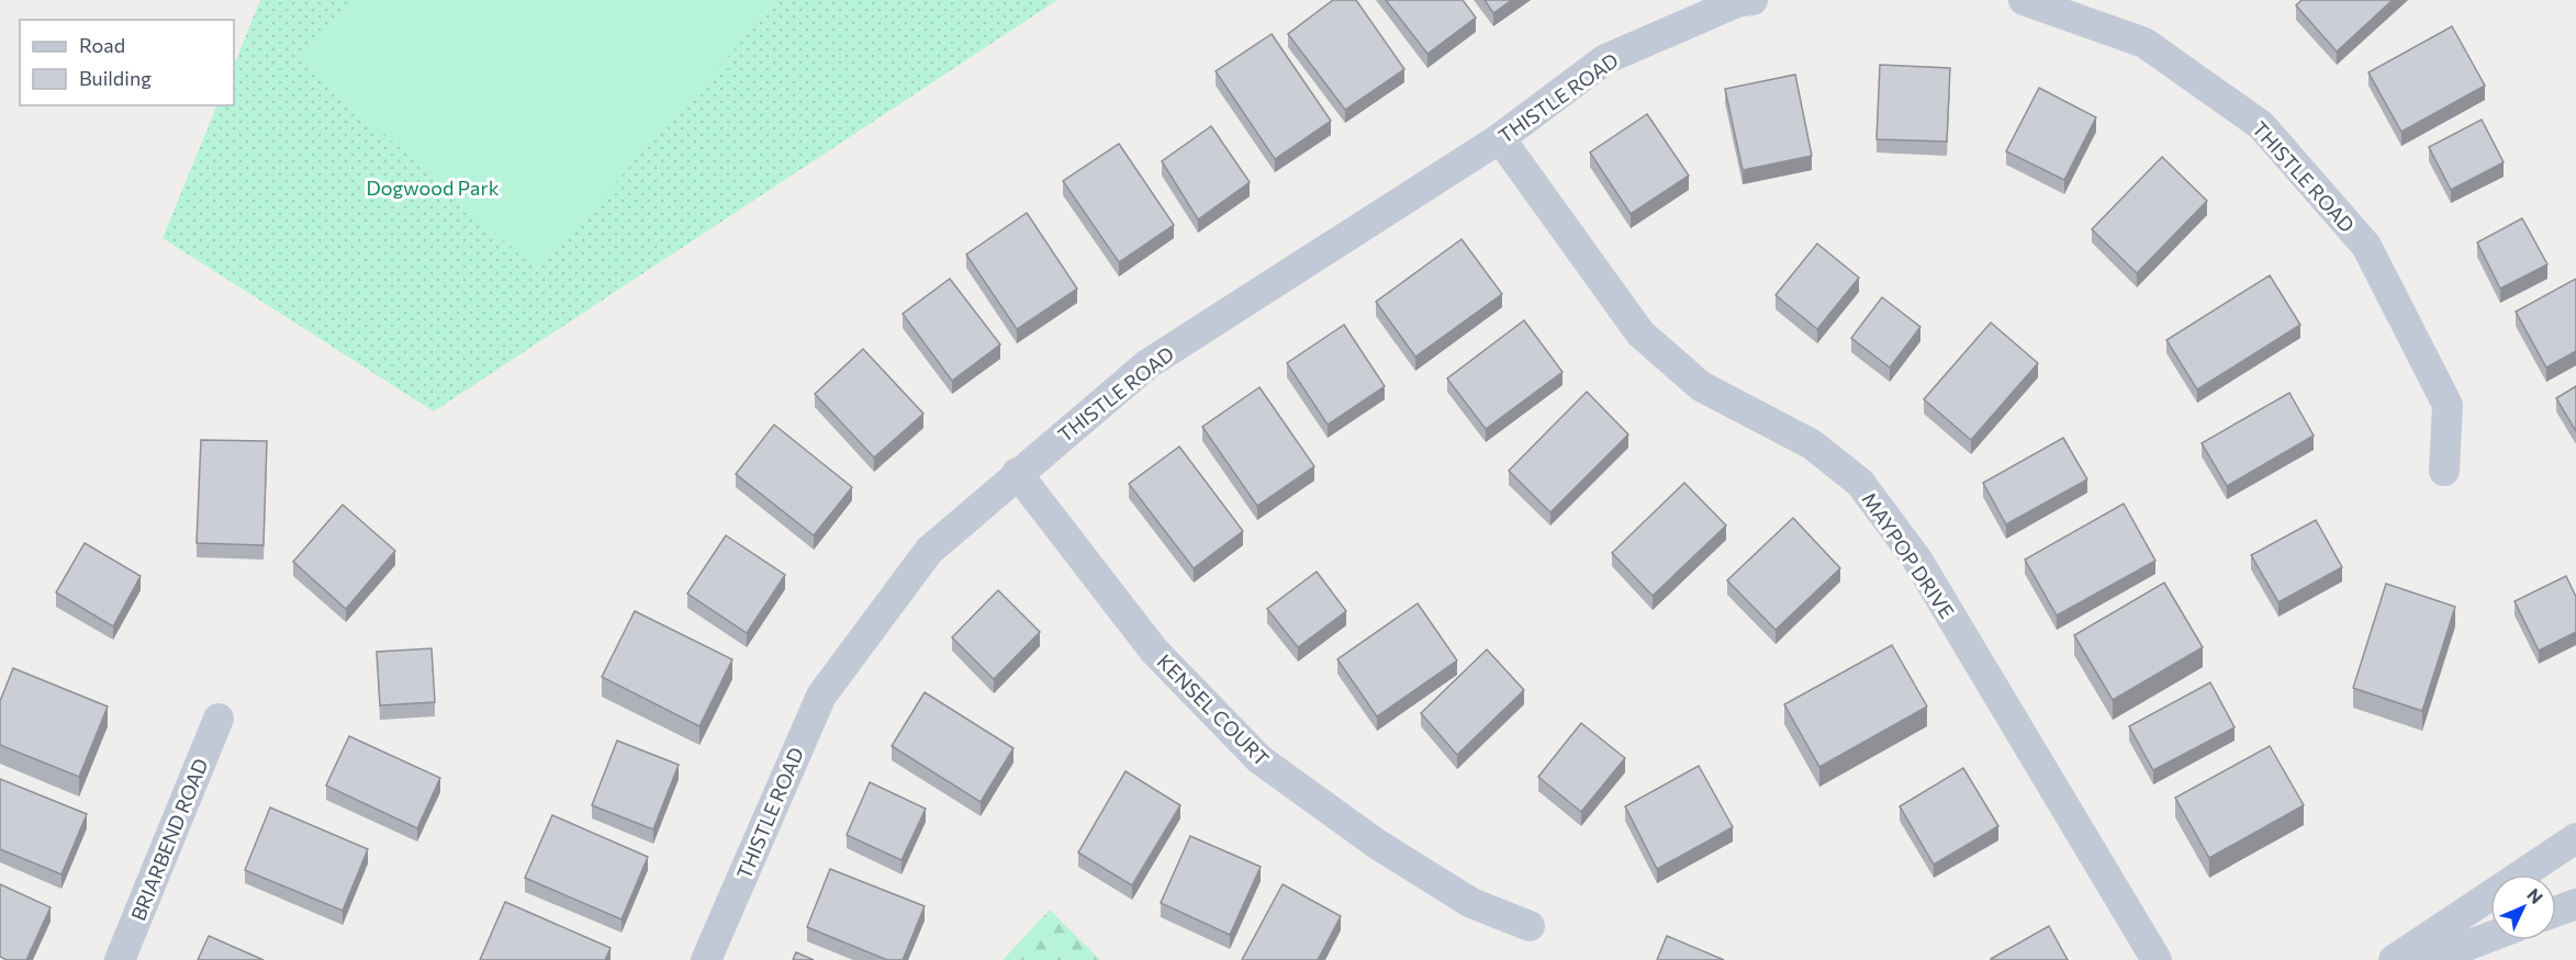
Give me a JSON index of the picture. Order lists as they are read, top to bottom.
{
  "streets": {
    "street": [
      "THISTLE ROAD",
      "MAYPOP DRIVE",
      "KENSEL COURT",
      "BRIARBEND ROAD"
    ]
  },
  "crossings": [
    ["THISTLE ROAD", "MAYPOP DRIVE"],
    ["THISTLE ROAD", "KENSEL COURT"]
  ],
  "parks": ["Dogwood Park"],
  "legend": ["Road", "Building"],
  "north": "top right"
}
